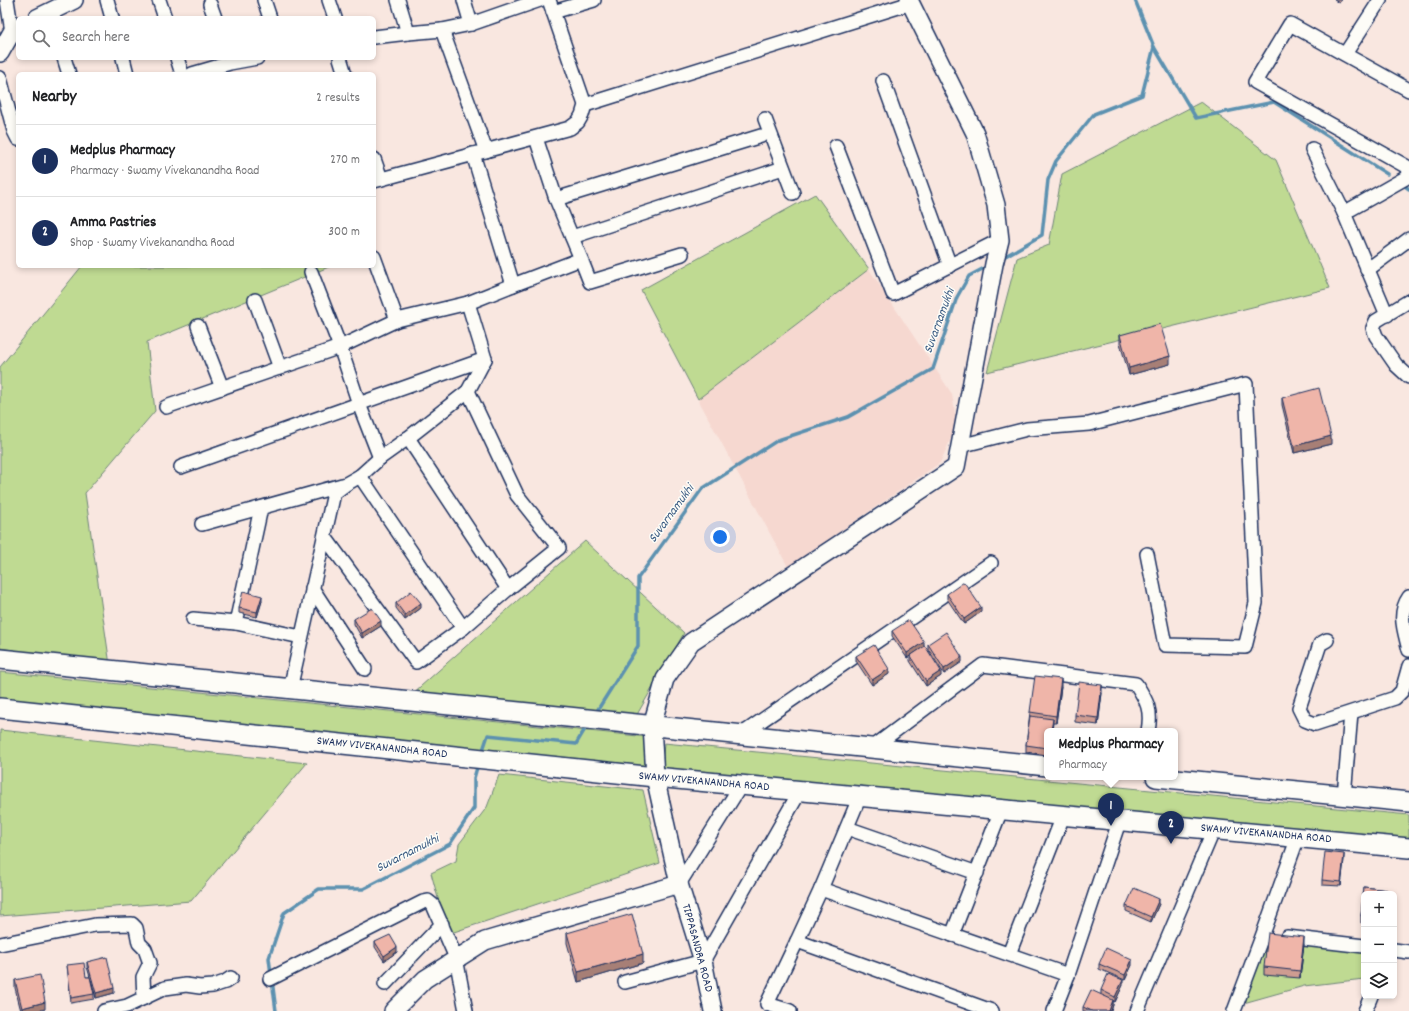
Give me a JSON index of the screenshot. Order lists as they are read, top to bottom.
{
  "streets": {
    "main road": ["SWAMY VIVEKANANDHA ROAD"],
    "street": ["TIPPASANDRA ROAD"]
  },
  "crossings": [
    ["SWAMY VIVEKANANDHA ROAD", "TIPPASANDRA ROAD"]
  ],
  "water": ["Suvarnamukhi"],
  "page": {
    "search": "Search here",
    "heading": ["Nearby", "2 results"],
    "list": [
      {
        "mark": "1",
        "name": "Medplus Pharmacy",
        "note": "Pharmacy · Swamy Vivekanandha Road",
        "value": "270 m"
      },
      {
        "mark": "2",
        "name": "Amma Pastries",
        "note": "Shop · Swamy Vivekanandha Road",
        "value": "300 m"
      }
    ],
    "popup": ["Medplus Pharmacy", "Pharmacy"],
    "pins": ["1", "2"],
    "map_buttons": ["+", "−"]
  }
}
